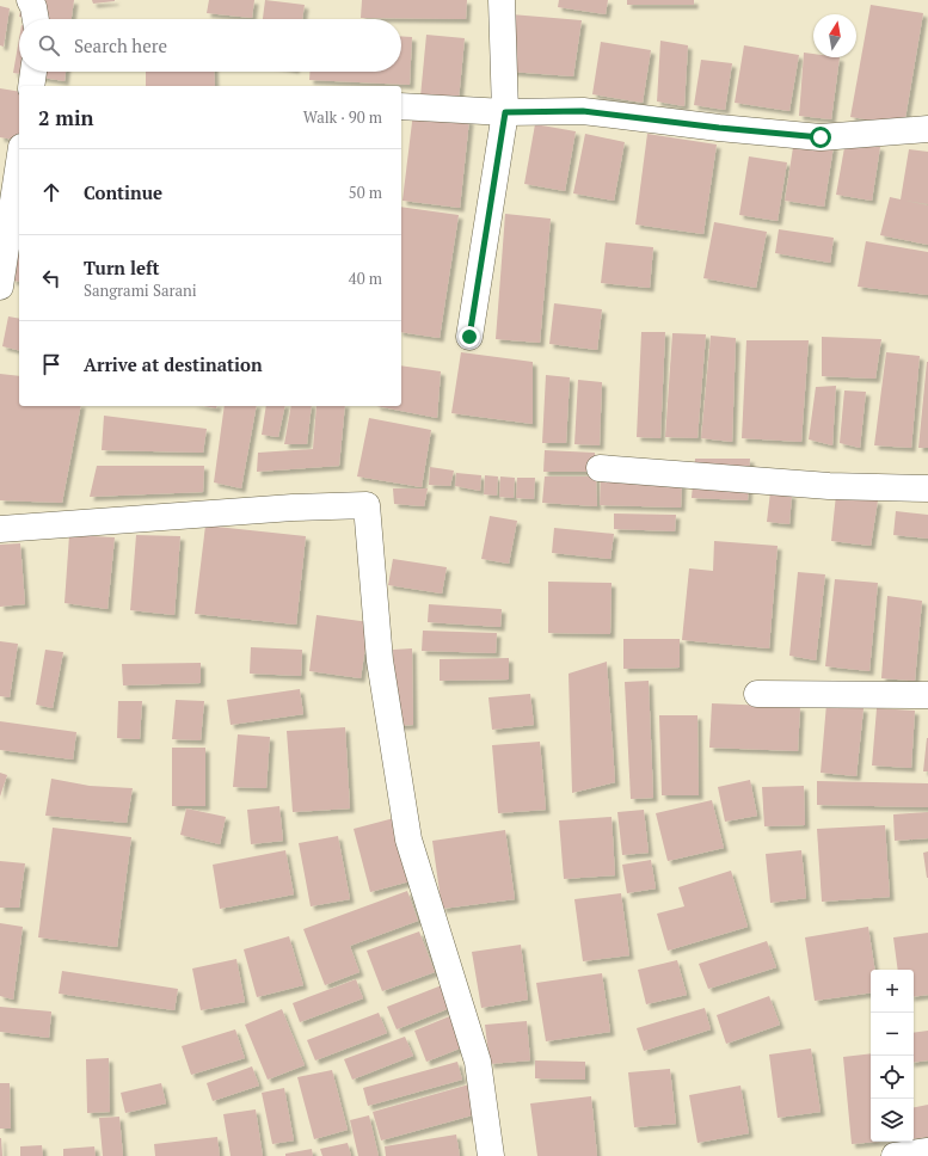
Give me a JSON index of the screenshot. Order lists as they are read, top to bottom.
{
  "north": "top",
  "page": {
    "search": "Search here",
    "heading": ["2 min", "Walk · 90 m"],
    "list": [
      ["Continue", "50 m"],
      ["Turn left", "Sangrami Sarani", "40 m"],
      "Arrive at destination"
    ],
    "map_buttons": ["+", "−"]
  }
}
